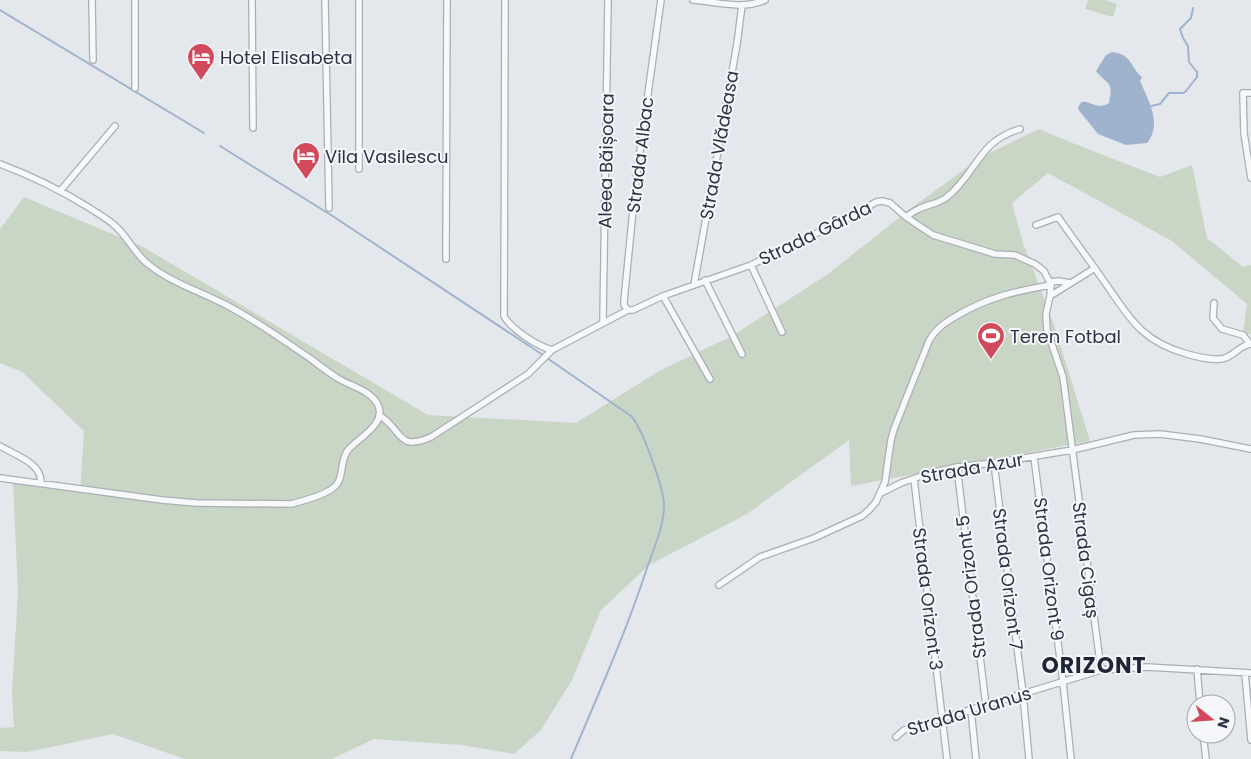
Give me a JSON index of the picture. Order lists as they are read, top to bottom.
{
  "streets": {
    "street": [
      "Strada Vlădeasa",
      "Strada Albac",
      "Aleea Băișoara",
      "Strada Gârda",
      "Strada Azur",
      "Strada Cigaș",
      "Strada Orizont 9",
      "Strada Orizont 7",
      "Strada Orizont 5",
      "Strada Orizont 3",
      "Strada Uranus"
    ]
  },
  "crossings": [
    ["Strada Vlădeasa", "Strada Gârda"],
    ["Strada Albac", "Strada Gârda"],
    ["Aleea Băișoara", "Strada Gârda"],
    ["Strada Azur", "Strada Cigaș"],
    ["Strada Azur", "Strada Orizont 9"],
    ["Strada Azur", "Strada Orizont 7"],
    ["Strada Azur", "Strada Orizont 5"],
    ["Strada Azur", "Strada Orizont 3"],
    ["Strada Cigaș", "Strada Uranus"],
    ["Strada Orizont 9", "Strada Uranus"],
    ["Strada Orizont 7", "Strada Uranus"],
    ["Strada Orizont 5", "Strada Uranus"],
    ["Strada Orizont 3", "Strada Uranus"]
  ],
  "districts": ["ORIZONT"],
  "places": {
    "hotel": ["Hotel Elisabeta", "Vila Vasilescu"],
    "sports": ["Teren Fotbal"]
  },
  "north": "right"
}
